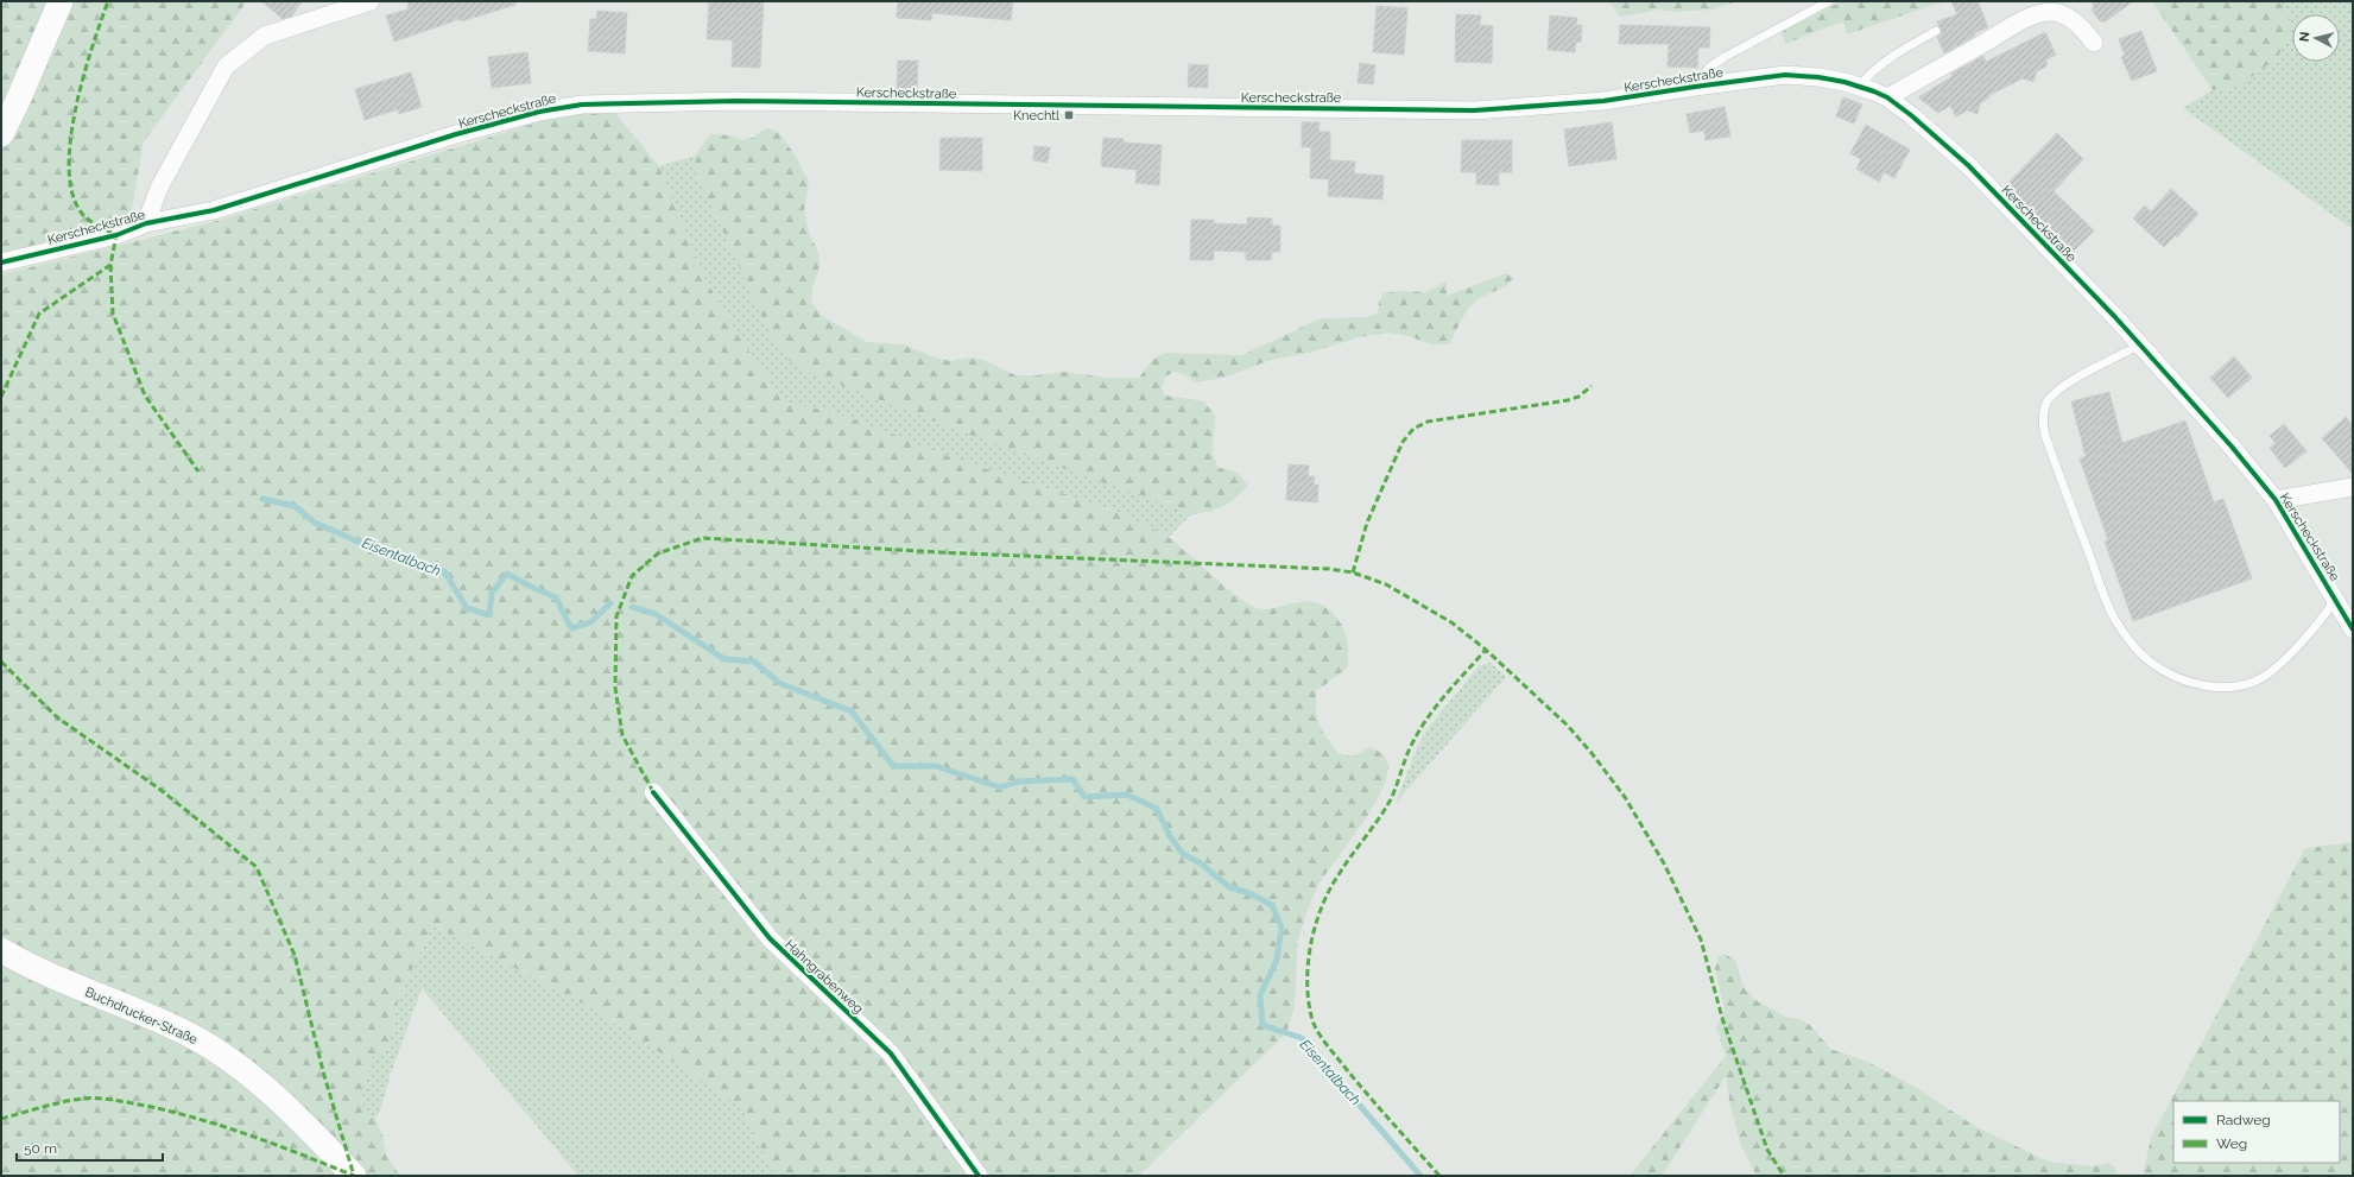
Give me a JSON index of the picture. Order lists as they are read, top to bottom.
{
  "streets": {
    "street": ["Kerscheckstraße", "Hahngrabenweg", "Buchdrucker-Straße"]
  },
  "water": ["Eisentalbach"],
  "places": {
    "transit": ["Knechtl"]
  },
  "legend": ["Radweg", "Weg"],
  "scale_bar": "50 m",
  "north": "left"
}
